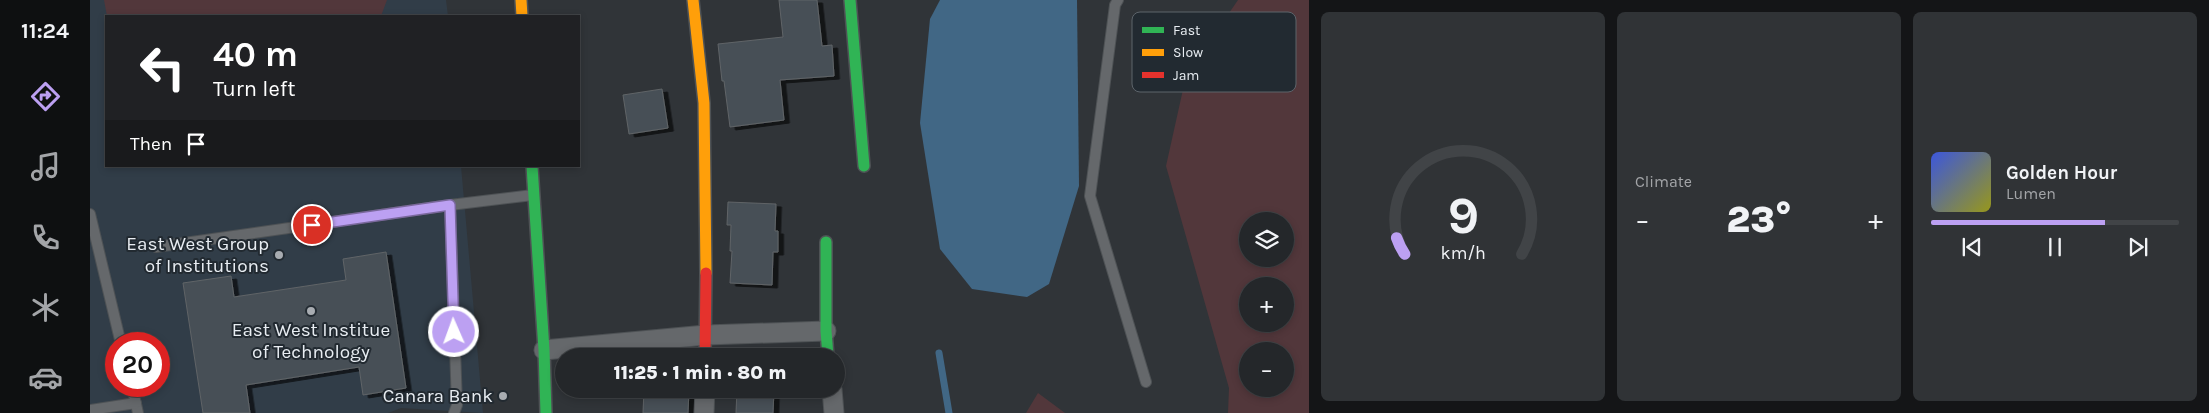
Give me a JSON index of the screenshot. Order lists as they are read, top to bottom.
{
  "places": ["East West Group of Institutions", "East West Institue of Technology", "Canara Bank"],
  "legend": ["Fast", "Slow", "Jam"],
  "page": {
    "tabs": "11:24",
    "tile": "Climate",
    "turn": ["40 m", "Turn left"],
    "then": "Then",
    "song": ["Golden Hour", "Lumen"],
    "heat": ["−", "23°", "+"],
    "map_buttons": ["+", "−"],
    "limit": "20",
    "trip": "11:25 · 1 min · 80 m",
    "gauge": ["9", "km/h"]
  }
}
